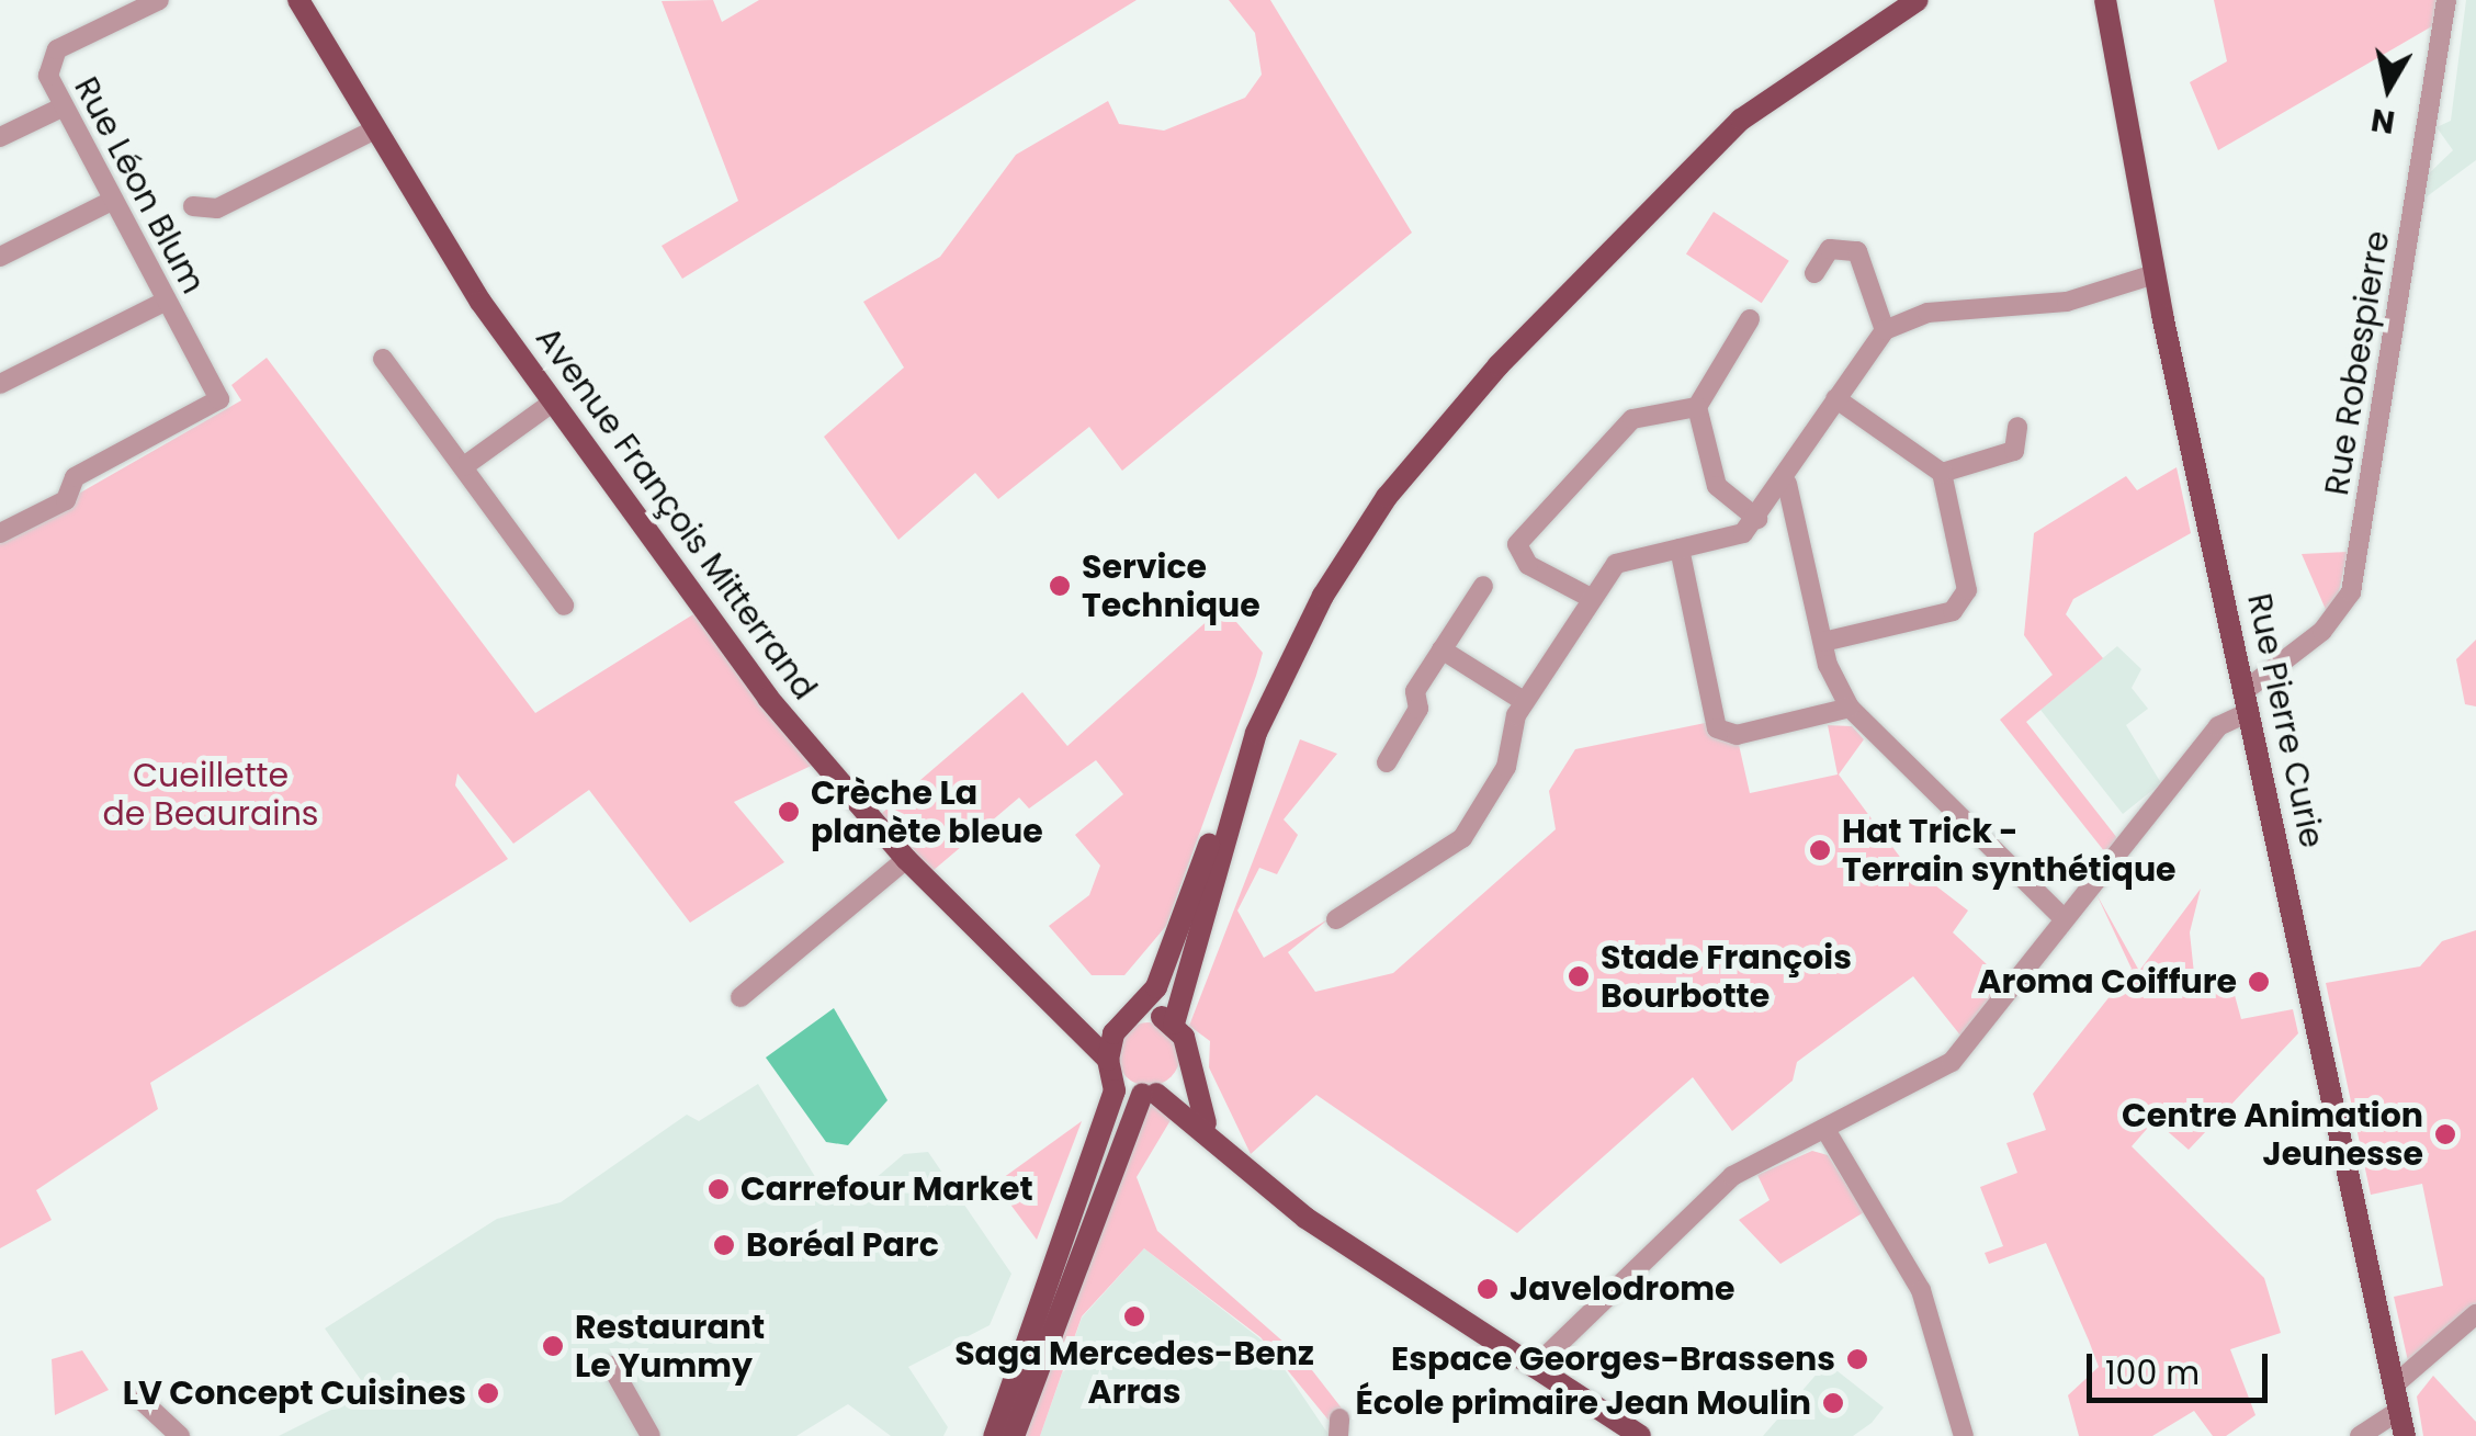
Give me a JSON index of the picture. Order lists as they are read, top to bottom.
{
  "streets": {
    "main road": ["Avenue François Mitterrand", "Rue Pierre Curie"],
    "street": ["Rue Léon Blum", "Rue Robespierre"]
  },
  "crossings": [
    ["Rue Robespierre", "Rue Pierre Curie"]
  ],
  "parks": ["Cueillette de Beaurains"],
  "places": [
    "Service Technique",
    "Crèche La planète bleue",
    "Hat Trick - Terrain synthétique",
    "Stade François Bourbotte",
    "Aroma Coiffure",
    "Centre Animation Jeunesse",
    "Carrefour Market",
    "Boréal Parc",
    "Javelodrome",
    "Saga Mercedes-Benz Arras",
    "Restaurant Le Yummy",
    "Espace Georges-Brassens",
    "LV Concept Cuisines",
    "École primaire Jean Moulin"
  ],
  "scale_bar": "100 m",
  "north": "bottom"
}
